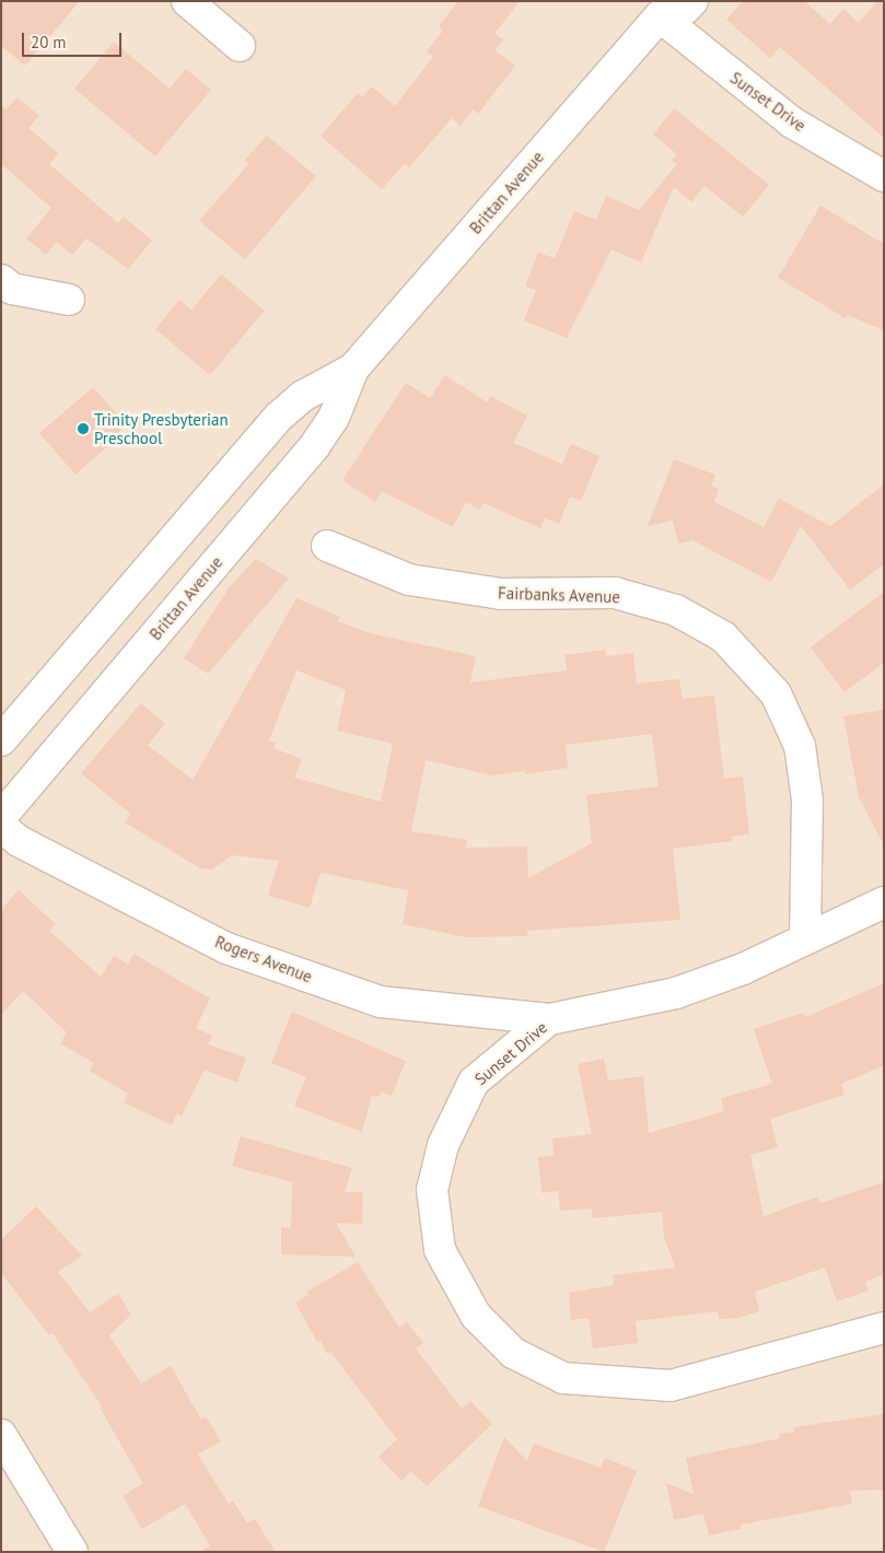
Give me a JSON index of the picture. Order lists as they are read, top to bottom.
{
  "streets": {
    "street": [
      "Sunset Drive",
      "Brittan Avenue",
      "Fairbanks Avenue",
      "Rogers Avenue"
    ]
  },
  "crossings": [
    ["Sunset Drive", "Brittan Avenue"],
    ["Sunset Drive", "Fairbanks Avenue"],
    ["Sunset Drive", "Rogers Avenue"]
  ],
  "places": ["Trinity Presbyterian Preschool"],
  "scale_bar": "20 m"
}
